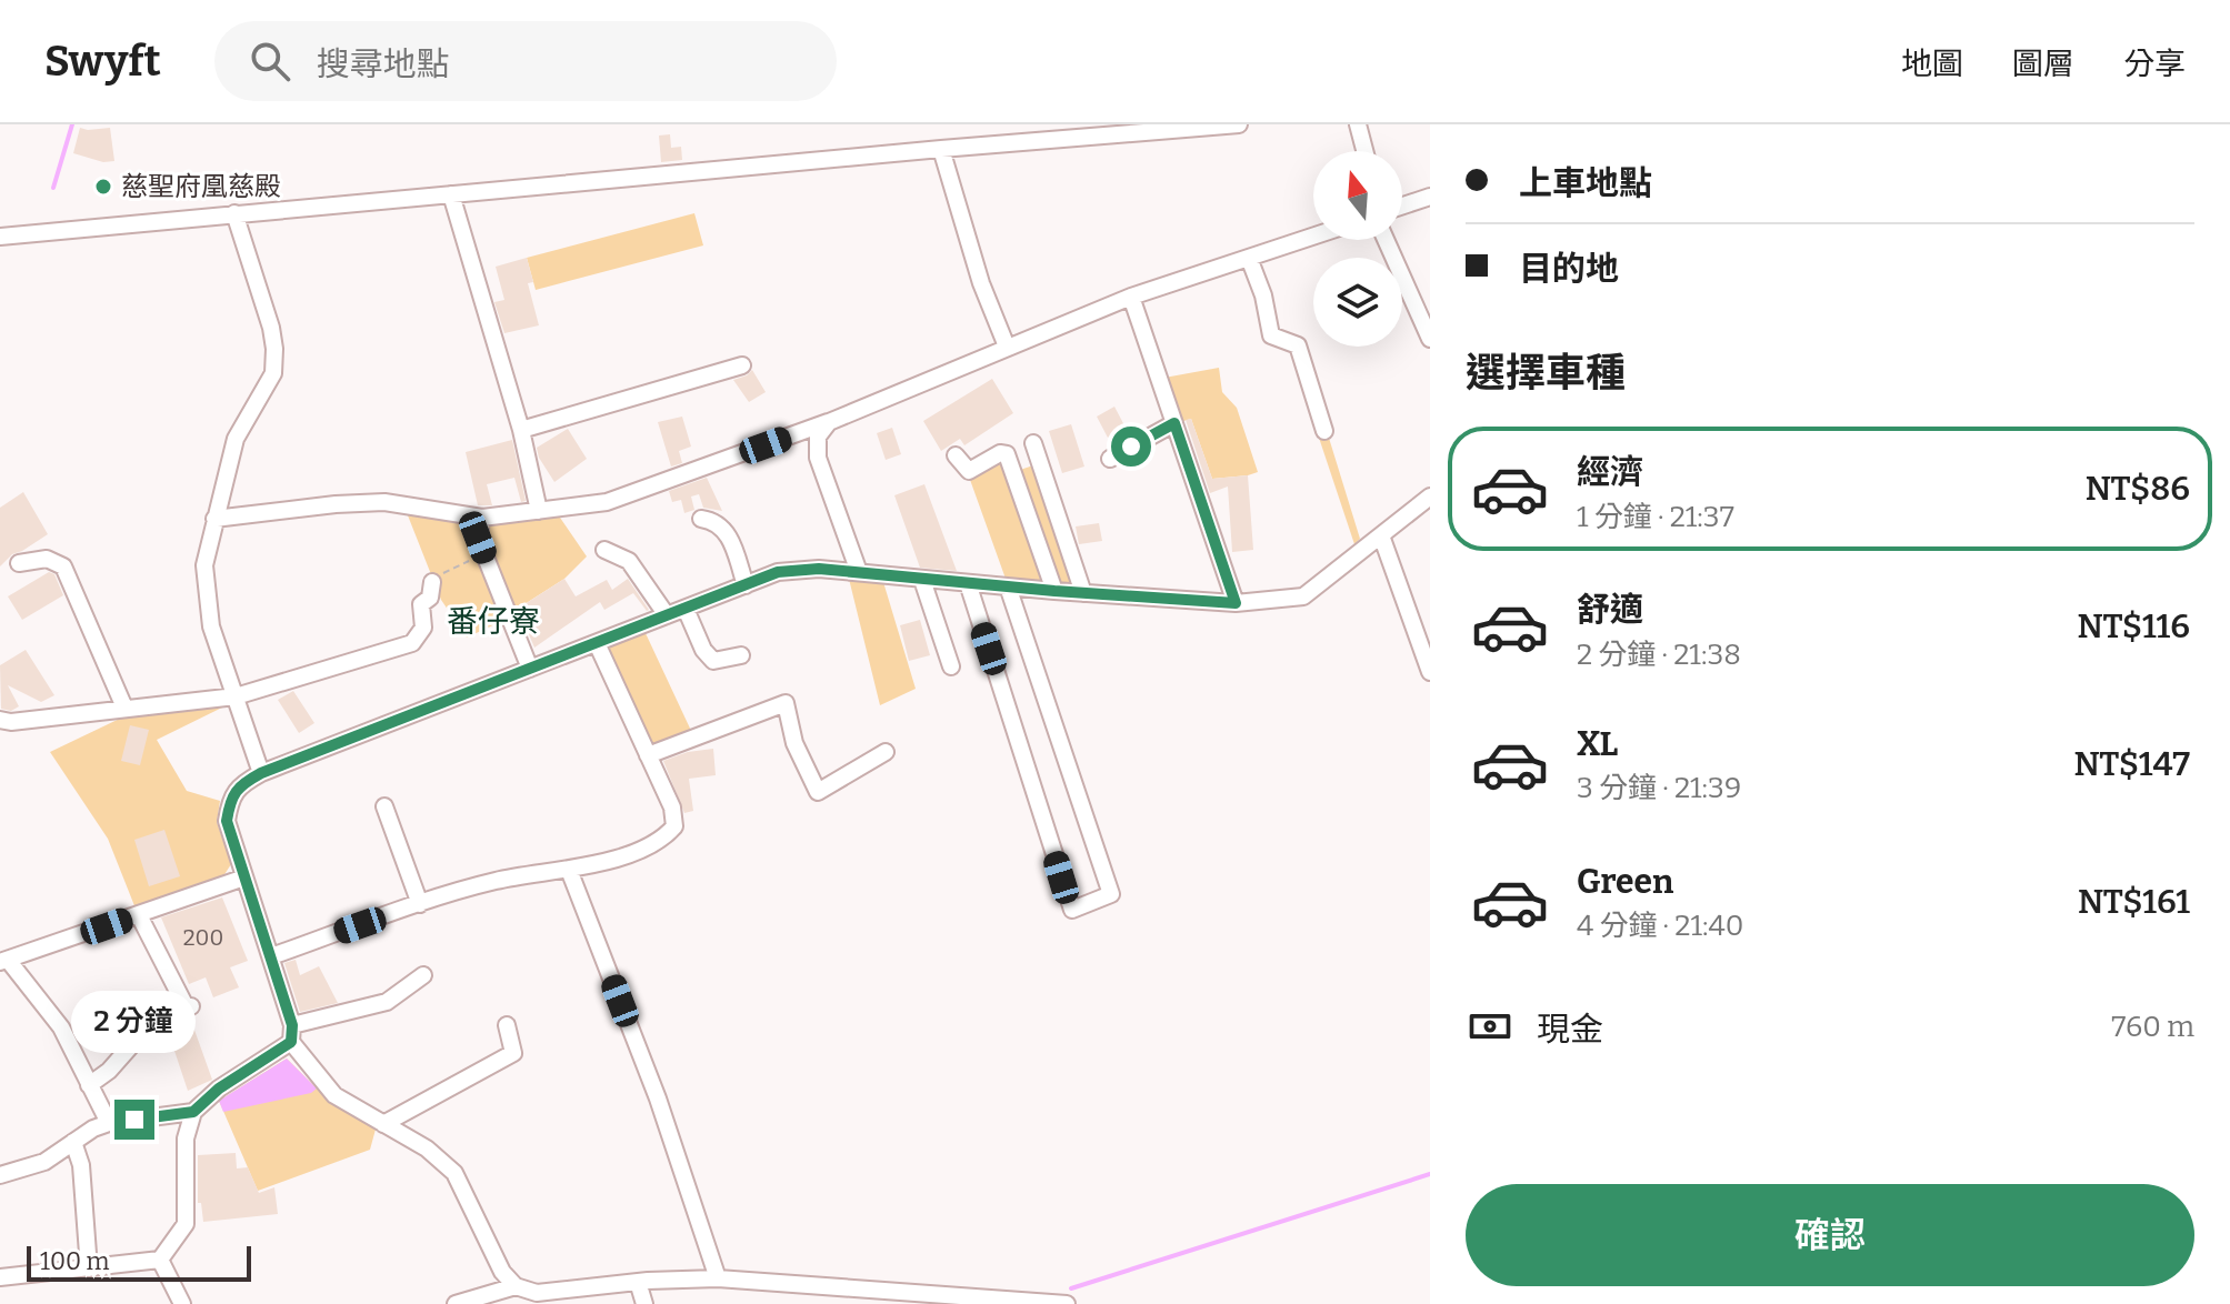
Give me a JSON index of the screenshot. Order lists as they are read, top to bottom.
{
  "districts": ["番仔寮"],
  "places": ["慈聖府凰慈殿"],
  "house_numbers": ["200"],
  "scale_bar": "100 m",
  "north": "top",
  "page": {
    "header": "Swyft",
    "search": "搜尋地點",
    "nav": ["地圖", "圖層", "分享"],
    "banner": ["上車地點", "目的地"],
    "heading": "選擇車種",
    "list": [
      {
        "name": "經濟",
        "note": "1 分鐘 · 21:37",
        "value": "NT$86"
      },
      {
        "name": "舒適",
        "note": "2 分鐘 · 21:38",
        "value": "NT$116"
      },
      {
        "name": "XL",
        "note": "3 分鐘 · 21:39",
        "value": "NT$147"
      },
      {
        "name": "Green",
        "note": "4 分鐘 · 21:40",
        "value": "NT$161"
      }
    ],
    "pay": ["現金", "760 m"],
    "bubble": "2 分鐘",
    "buttons": "確認",
    "scale": "100 m"
  }
}
